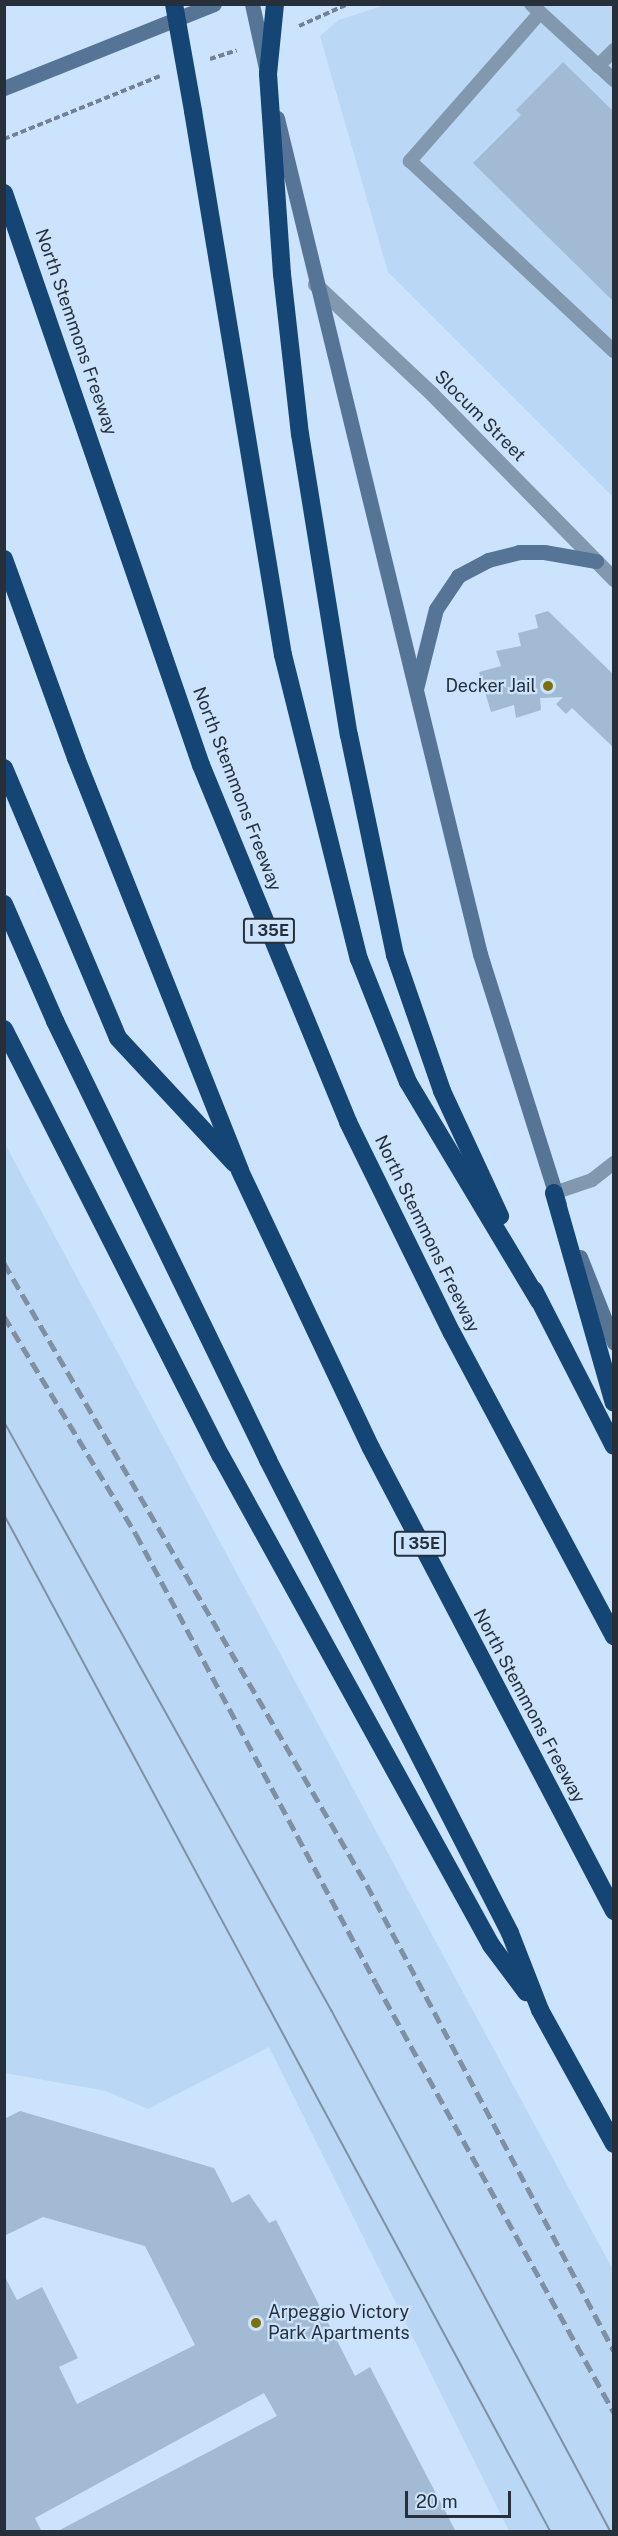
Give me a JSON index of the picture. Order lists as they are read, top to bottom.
{
  "streets": {
    "highway": ["North Stemmons Freeway", "I 35E"],
    "street": ["Slocum Street"]
  },
  "places": ["Decker Jail", "Arpeggio Victory Park Apartments"],
  "scale_bar": "20 m"
}
